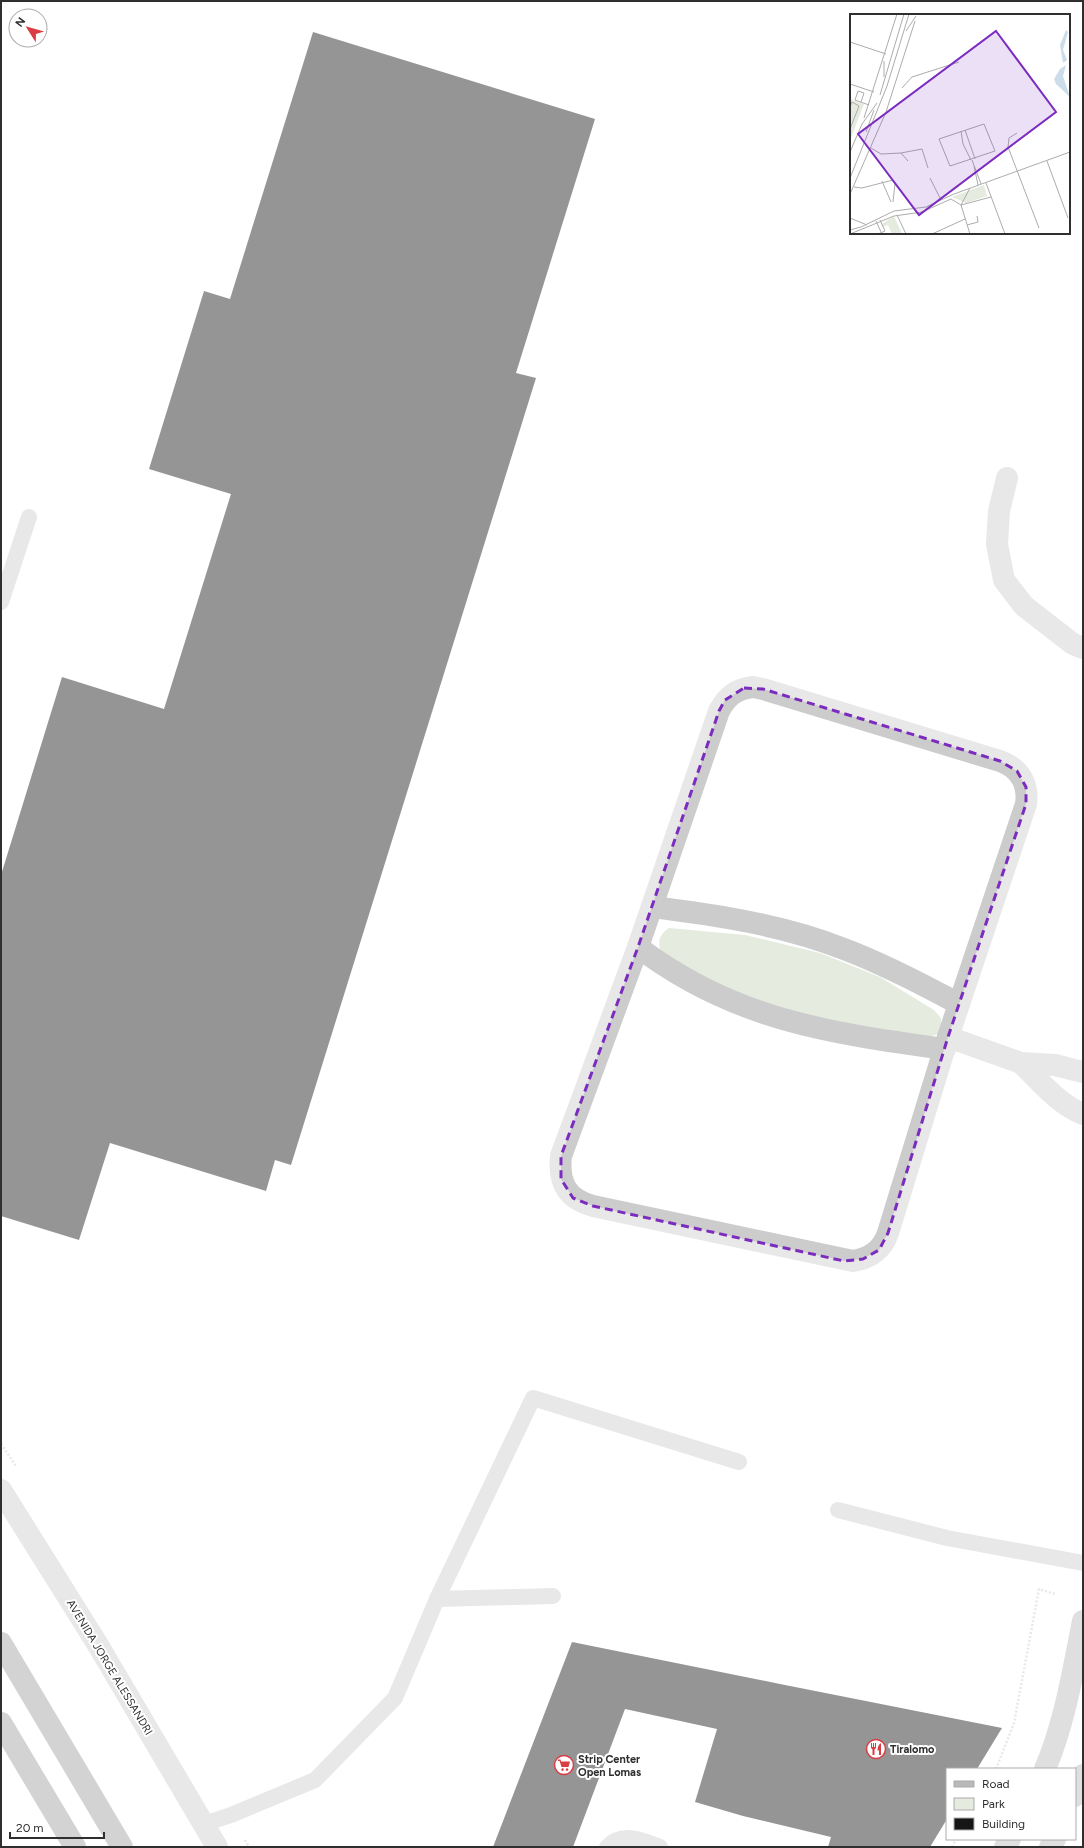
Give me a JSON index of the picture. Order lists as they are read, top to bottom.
{
  "streets": {
    "street": ["AVENIDA JORGE ALESSANDRI"]
  },
  "places": {
    "restaurant": ["Tiralomo"],
    "supermarket": ["Strip Center Open Lomas"]
  },
  "legend": ["Road", "Park", "Building"],
  "scale_bar": "20 m",
  "north": "top left"
}
